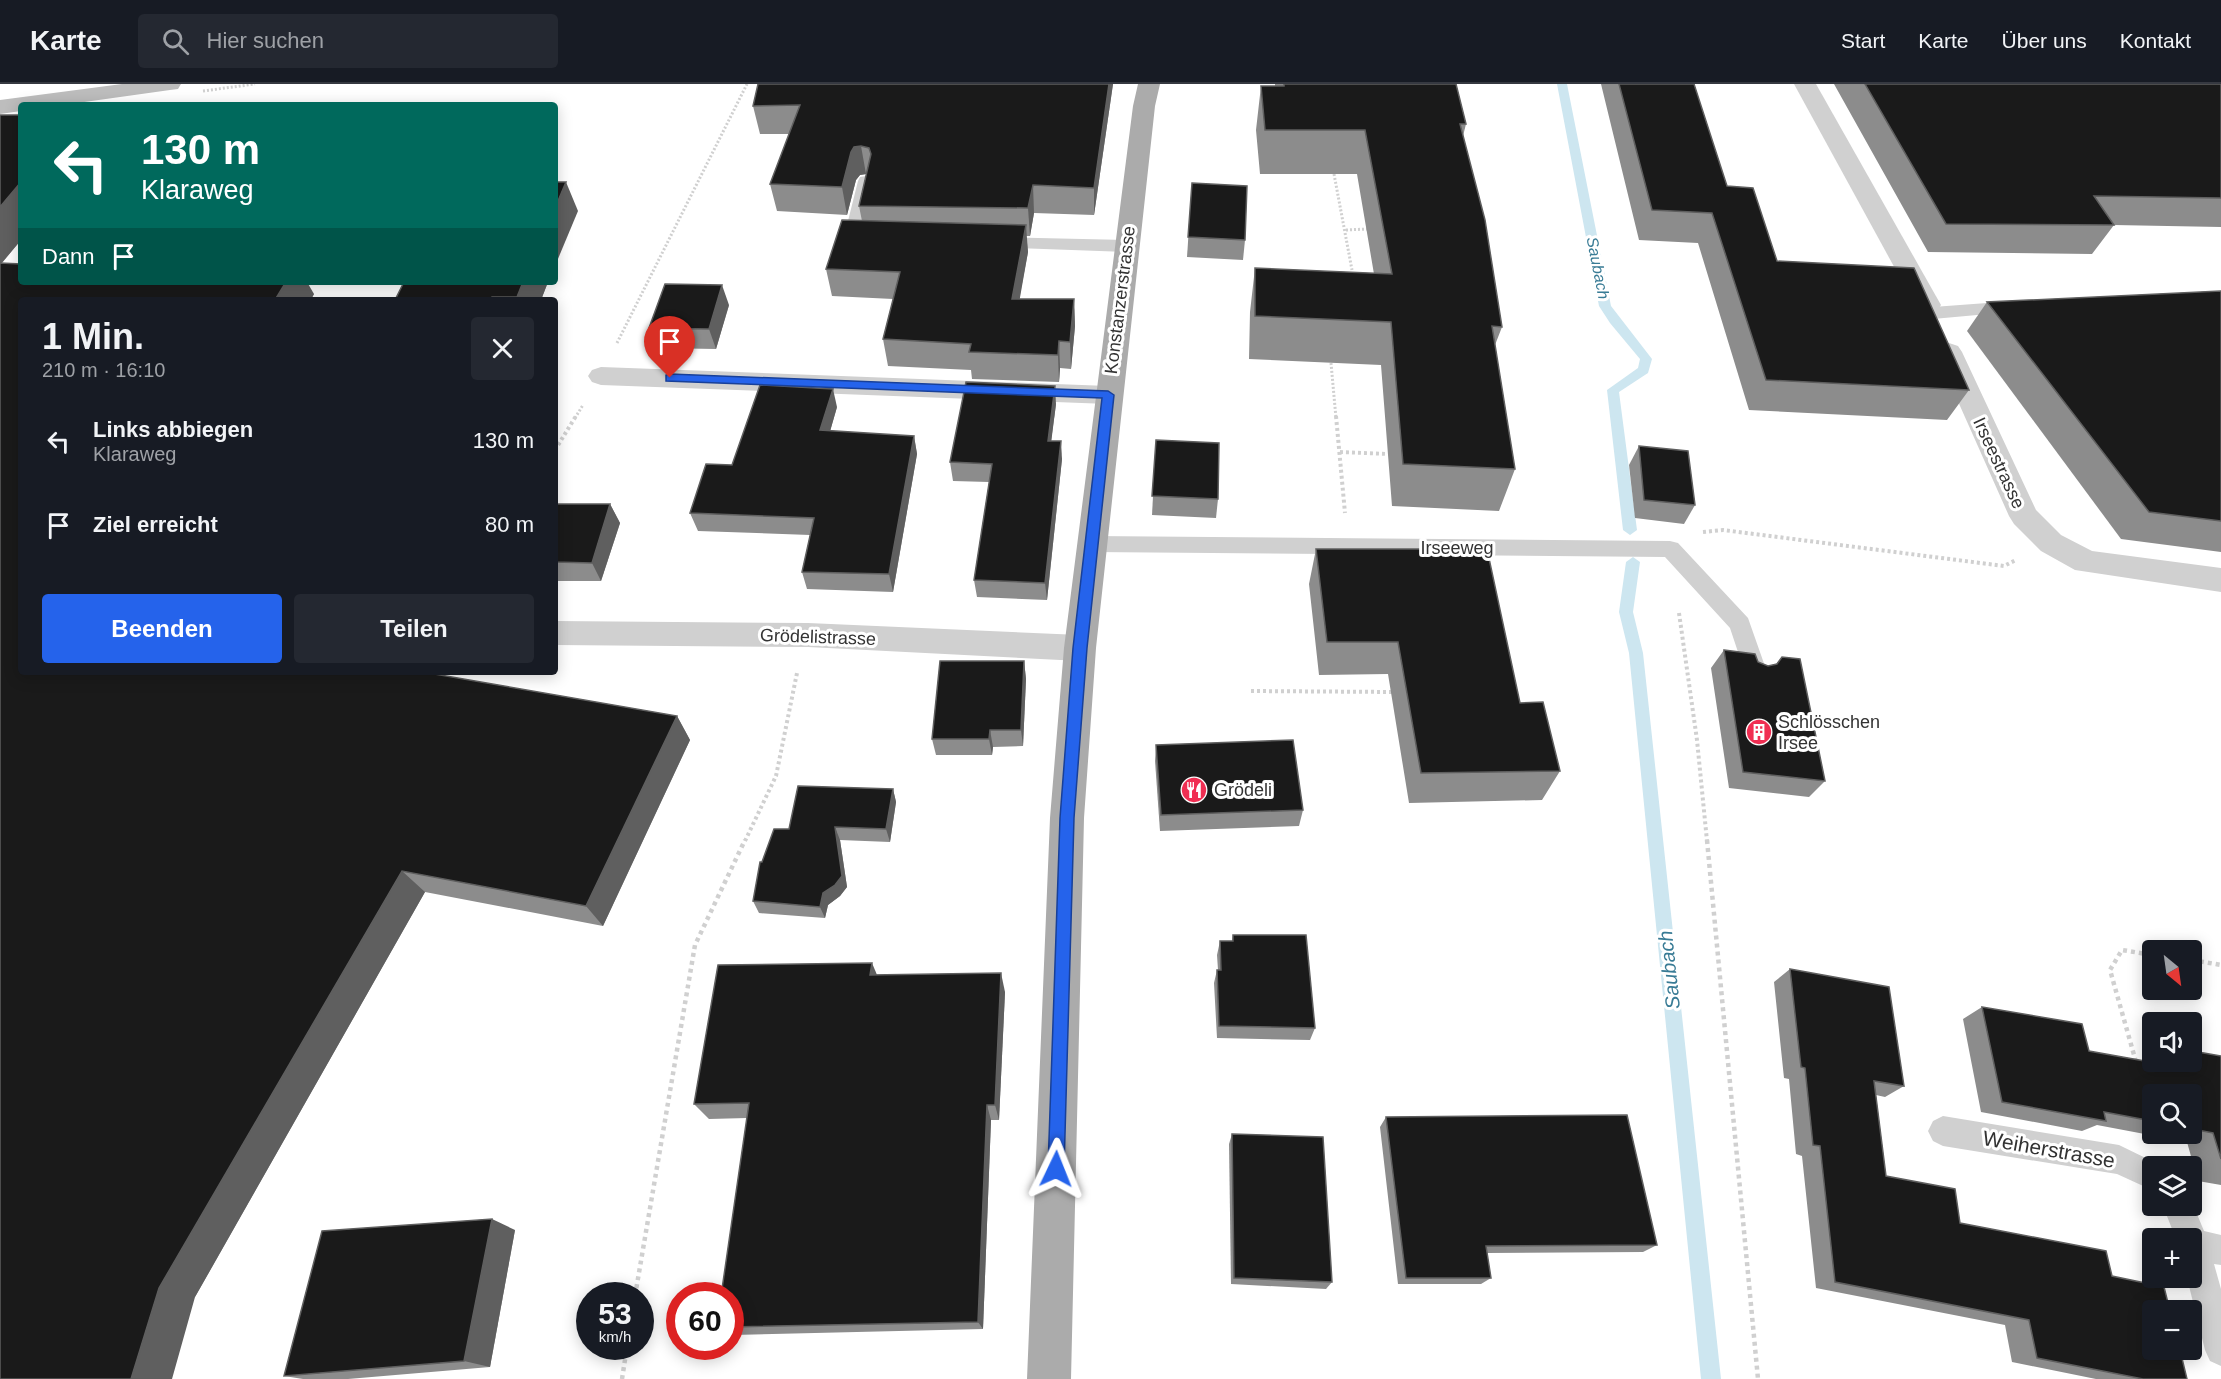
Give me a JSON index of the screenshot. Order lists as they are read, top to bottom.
{
  "streets": {
    "main road": ["Konstanzerstrasse"],
    "street": ["Irseestrasse", "Grödelistrasse"],
    "lane": ["Irseeweg", "Weiherstrasse"]
  },
  "crossings": [
    ["Konstanzerstrasse", "Irseeweg"],
    ["Konstanzerstrasse", "Grödelistrasse"]
  ],
  "water": ["Saubach"],
  "places": {
    "building": ["Schlösschen Irsee"],
    "restaurant": ["Grödeli"]
  },
  "north": "bottom right",
  "page": {
    "header": "Karte",
    "search": "Hier suchen",
    "nav": [
      "Start",
      "Karte",
      "Über uns",
      "Kontakt"
    ],
    "turn": ["130 m", "Klaraweg"],
    "then": "Dann",
    "heading": ["1 Min.", "210 m · 16:10"],
    "list": [
      {
        "name": "Links abbiegen",
        "note": "Klaraweg",
        "value": "130 m"
      },
      {
        "name": "Ziel erreicht",
        "value": "80 m"
      }
    ],
    "buttons": ["Beenden", "Teilen"],
    "map_buttons": ["+", "−"],
    "speed": "53 km/h",
    "limit": "60"
  }
}
